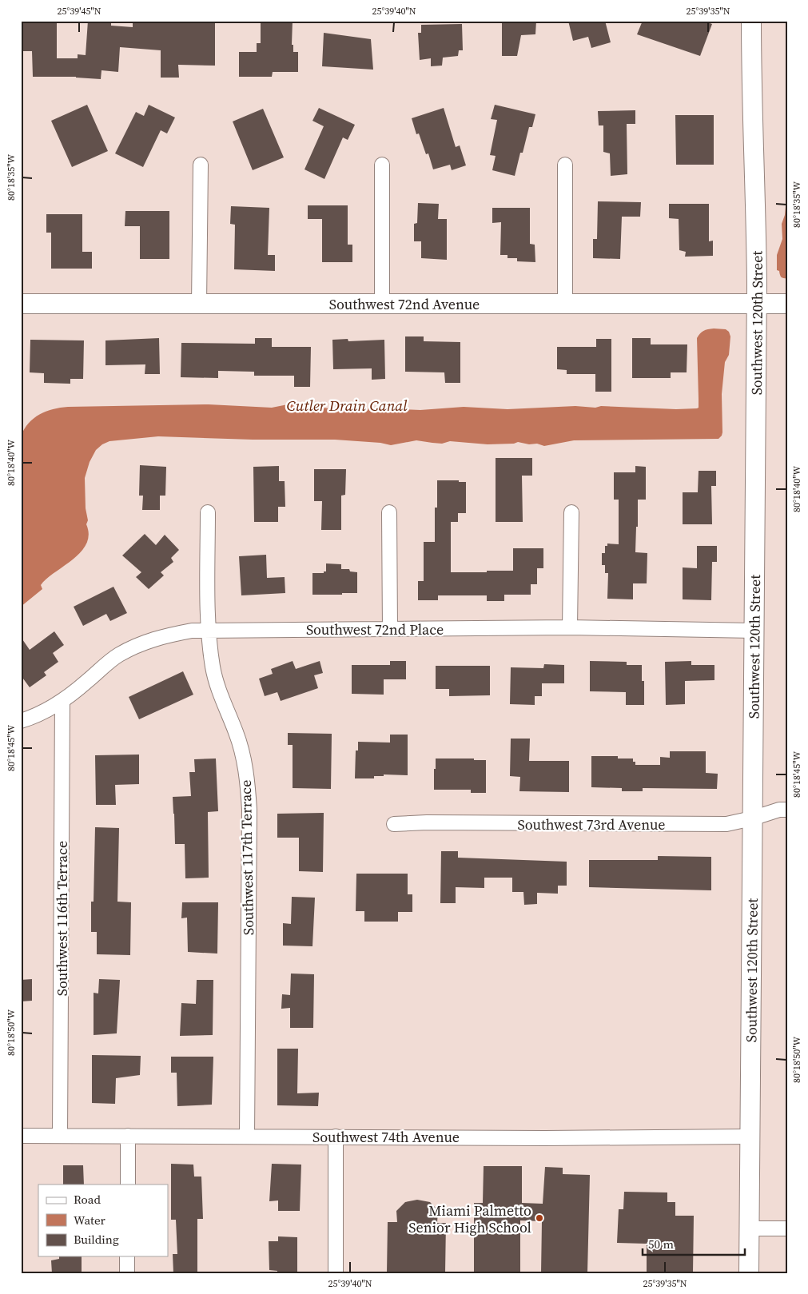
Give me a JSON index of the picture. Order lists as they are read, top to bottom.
{
  "streets": {
    "street": [
      "Southwest 72nd Avenue",
      "Southwest 120th Street",
      "Southwest 72nd Place",
      "Southwest 73rd Avenue",
      "Southwest 117th Terrace",
      "Southwest 116th Terrace",
      "Southwest 74th Avenue"
    ]
  },
  "crossings": [
    ["Southwest 72nd Avenue", "Southwest 120th Street"],
    ["Southwest 120th Street", "Southwest 72nd Place"],
    ["Southwest 120th Street", "Southwest 73rd Avenue"],
    ["Southwest 120th Street", "Southwest 74th Avenue"],
    ["Southwest 72nd Place", "Southwest 117th Terrace"],
    ["Southwest 72nd Place", "Southwest 116th Terrace"],
    ["Southwest 117th Terrace", "Southwest 74th Avenue"],
    ["Southwest 116th Terrace", "Southwest 74th Avenue"]
  ],
  "water": ["Cutler Drain Canal"],
  "places": ["Miami Palmetto Senior High School"],
  "legend": ["Road", "Water", "Building"],
  "scale_bar": "50 m",
  "coordinates": [
    "25°39'45\"N",
    "25°39'40\"N",
    "25°39'35\"N",
    "80°18'35\"W",
    "80°18'40\"W",
    "80°18'45\"W",
    "80°18'50\"W"
  ]
}
